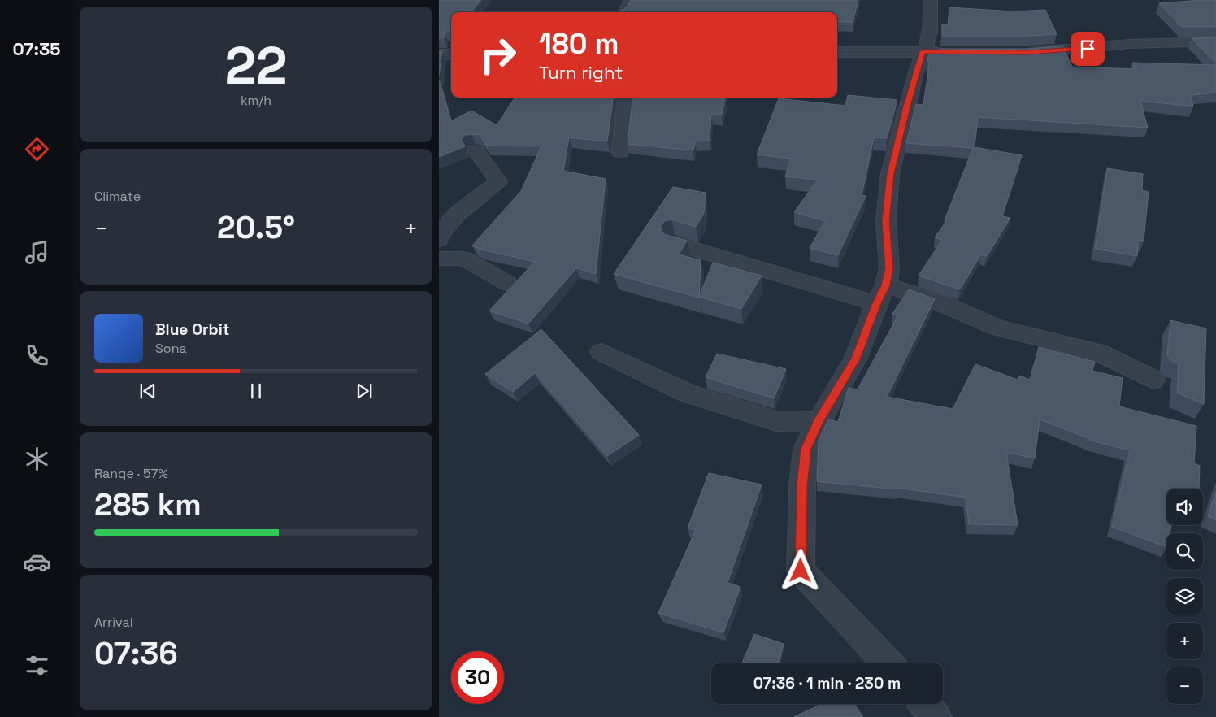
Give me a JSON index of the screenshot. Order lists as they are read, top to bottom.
{
  "page": {
    "tabs": "07:35",
    "tile": [
      ["22", "km/h"],
      "Climate",
      ["Range · 57%", "285 km"],
      ["Arrival", "07:36"]
    ],
    "turn": ["180 m", "Turn right"],
    "heat": ["−", "20.5°", "+"],
    "song": ["Blue Orbit", "Sona"],
    "map_buttons": ["+", "−"],
    "limit": "30",
    "trip": "07:36 · 1 min · 230 m"
  }
}
